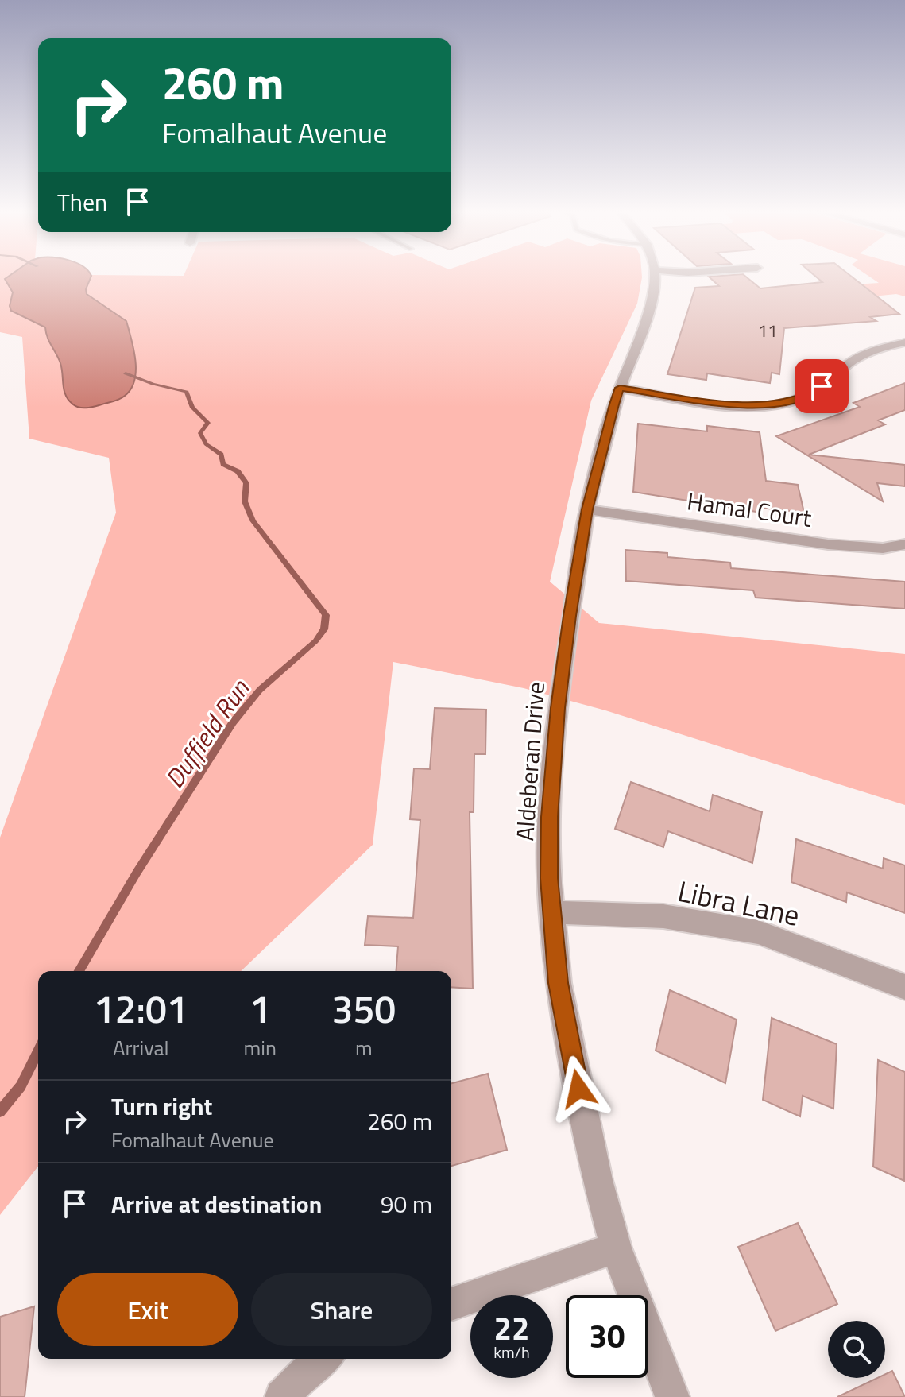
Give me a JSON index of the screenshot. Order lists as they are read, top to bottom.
{
  "streets": {
    "street": ["Hamal Court", "Aldeberan Drive", "Libra Lane"]
  },
  "crossings": [
    ["Hamal Court", "Aldeberan Drive"],
    ["Aldeberan Drive", "Libra Lane"]
  ],
  "water": ["Duffield Run"],
  "house_numbers": ["11"],
  "page": {
    "turn": ["260 m", "Fomalhaut Avenue"],
    "then": "Then",
    "eta": [
      "12:01",
      "Arrival",
      "1",
      "min",
      "350",
      "m"
    ],
    "list": [
      {
        "name": "Turn right",
        "note": "Fomalhaut Avenue",
        "value": "260 m"
      },
      {
        "name": "Arrive at destination",
        "value": "90 m"
      }
    ],
    "buttons": ["Exit", "Share"],
    "speed": "22 km/h",
    "limit": "30"
  }
}
